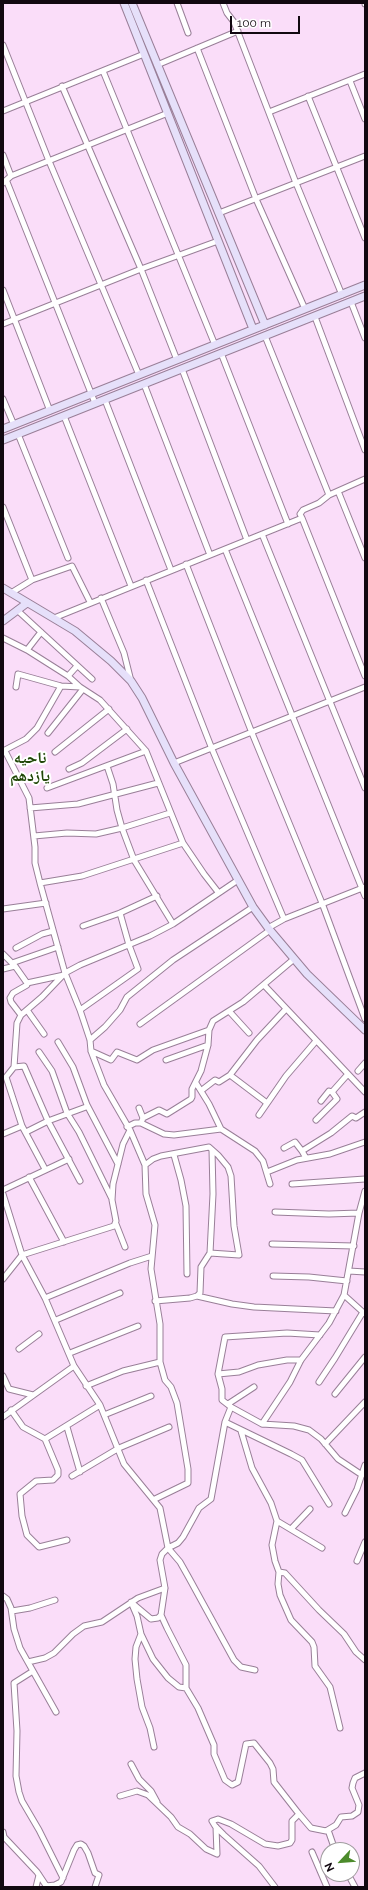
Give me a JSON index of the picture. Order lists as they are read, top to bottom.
{
  "districts": ["ناحیه یازدهم"],
  "scale_bar": "100 m",
  "north": "bottom left"
}
